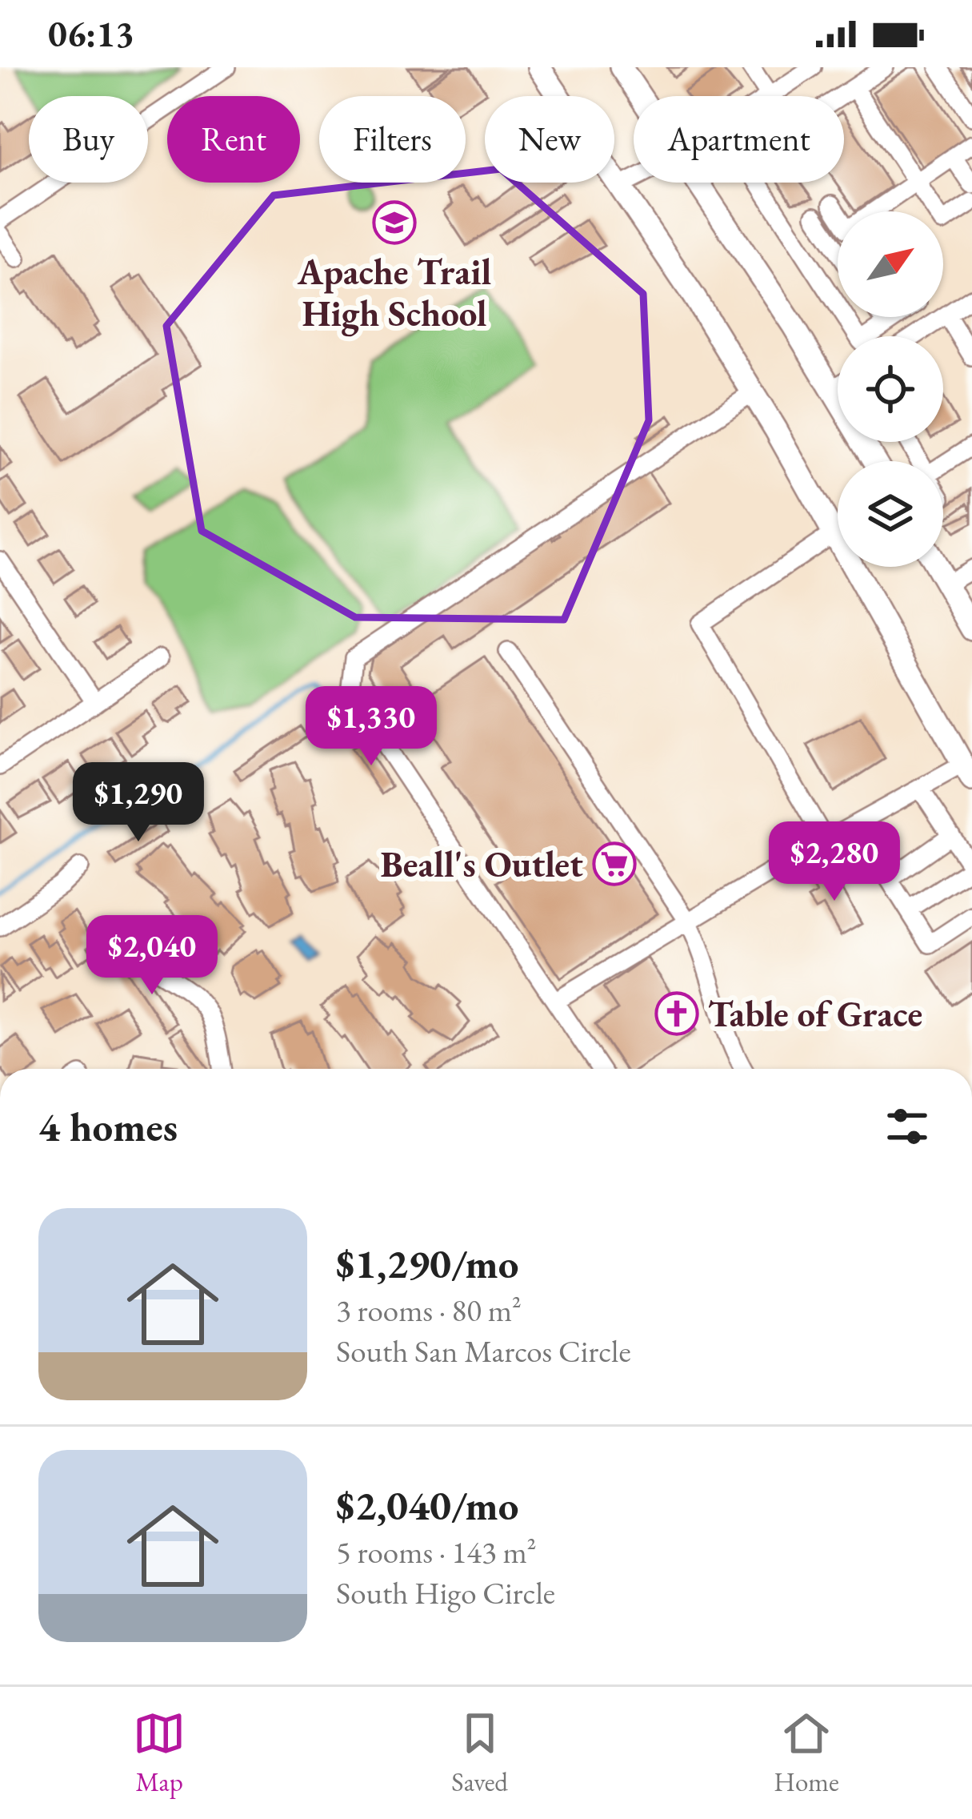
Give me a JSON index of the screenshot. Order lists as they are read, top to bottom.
{
  "places": {
    "school or university": ["Apache Trail High School"],
    "supermarket": ["Beall's Outlet"],
    "church": ["Table of Grace"]
  },
  "north": "top right",
  "page": {
    "status": "06:13",
    "chip": [
      "Buy",
      "Rent",
      "Filters",
      "New",
      "Apartment"
    ],
    "price": [
      "$1,330",
      "$1,290",
      "$2,280",
      "$2,040"
    ],
    "heading": "4 homes",
    "list": [
      {
        "name": "$1,290/mo",
        "note": "3 rooms · 80 m² · South San Marcos Circle"
      },
      {
        "name": "$2,040/mo",
        "note": "5 rooms · 143 m² · South Higo Circle"
      }
    ],
    "tabs": ["Map", "Saved", "Home"]
  }
}
